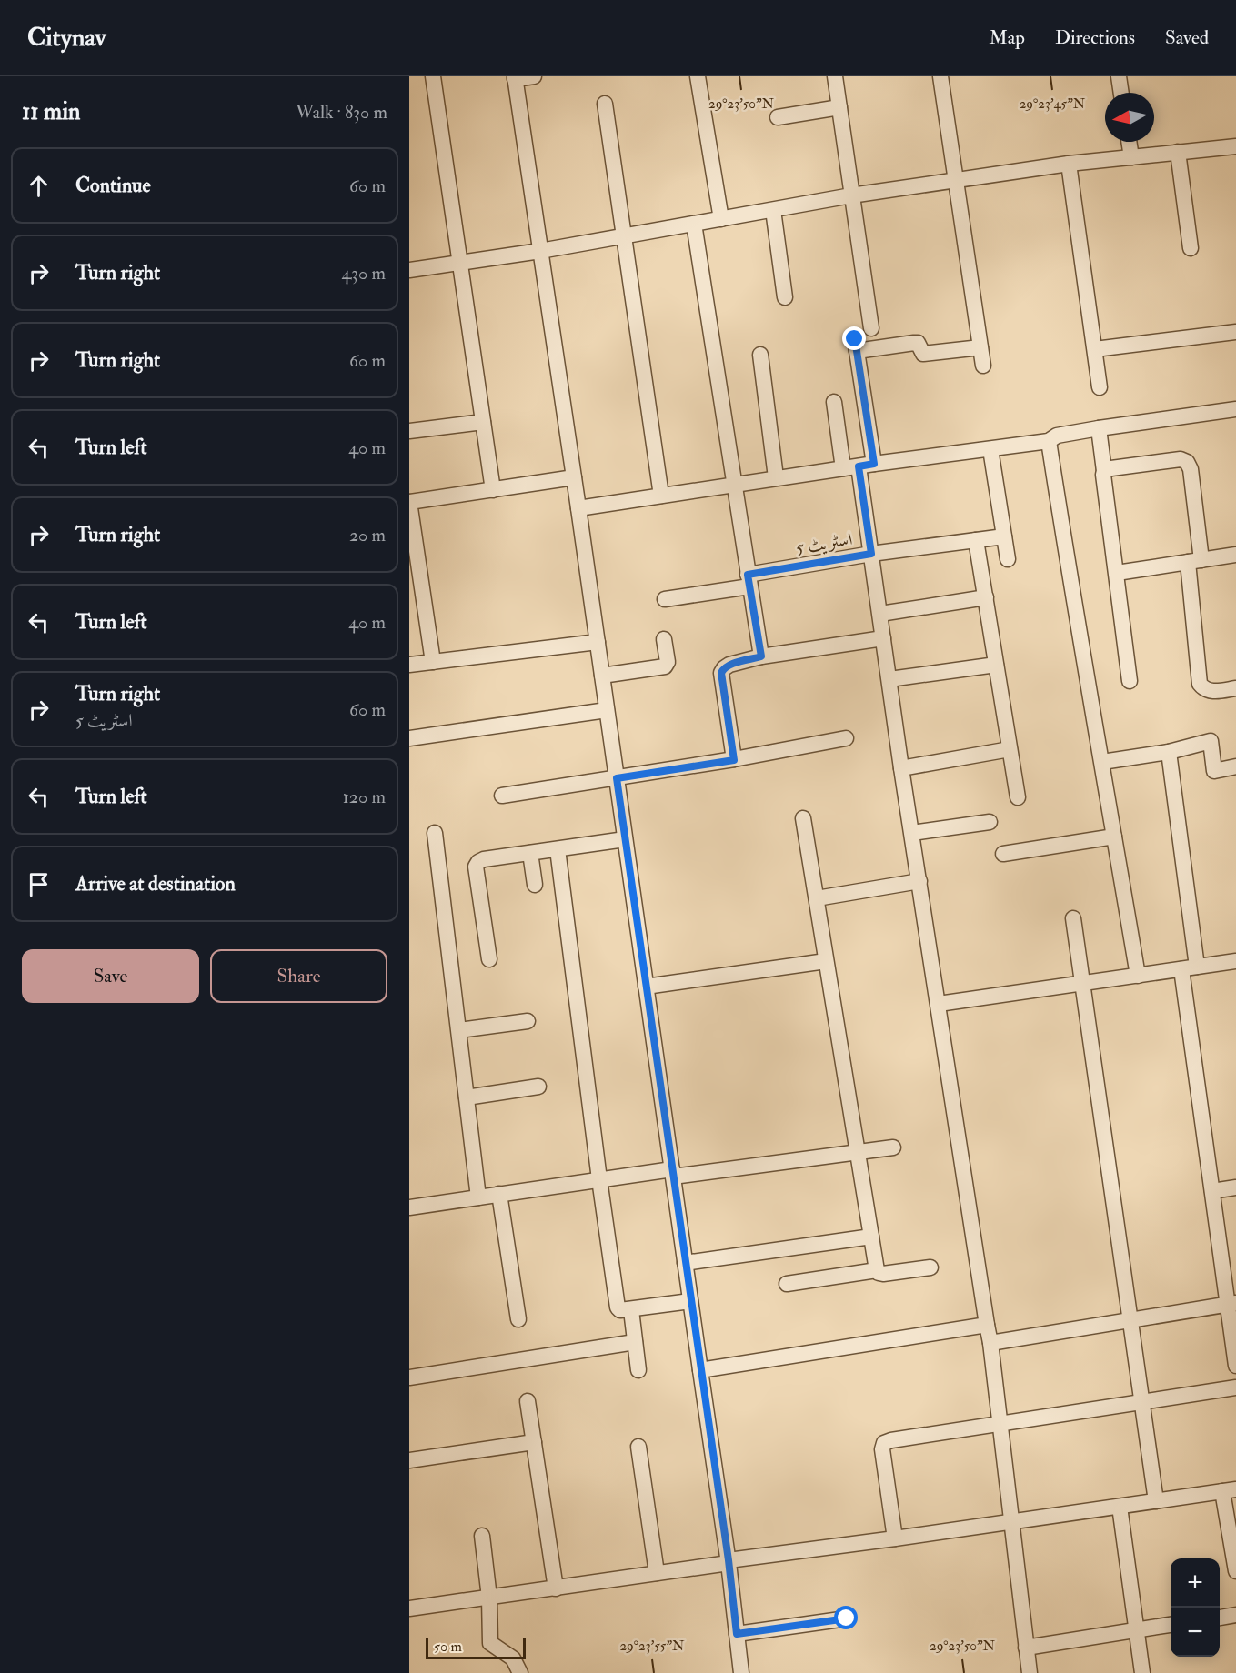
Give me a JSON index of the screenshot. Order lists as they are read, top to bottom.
{
  "streets": {
    "street": ["اسٹریٹ 5"]
  },
  "scale_bar": "50 m",
  "north": "left",
  "page": {
    "header": "Citynav",
    "nav": ["Map", "Directions", "Saved"],
    "heading": ["11 min", "Walk · 830 m"],
    "list": [
      ["Continue", "60 m"],
      ["Turn right", "430 m"],
      ["Turn right", "60 m"],
      ["Turn left", "40 m"],
      ["Turn right", "20 m"],
      ["Turn left", "40 m"],
      ["Turn right", "اسٹریٹ 5", "60 m"],
      ["Turn left", "120 m"],
      "Arrive at destination"
    ],
    "buttons": ["Save", "Share"],
    "map_buttons": ["+", "−"],
    "scale": "50 m"
  },
  "coordinates": ["29°23'50\"N", "29°23'45\"N", "29°23'55\"N"]
}
